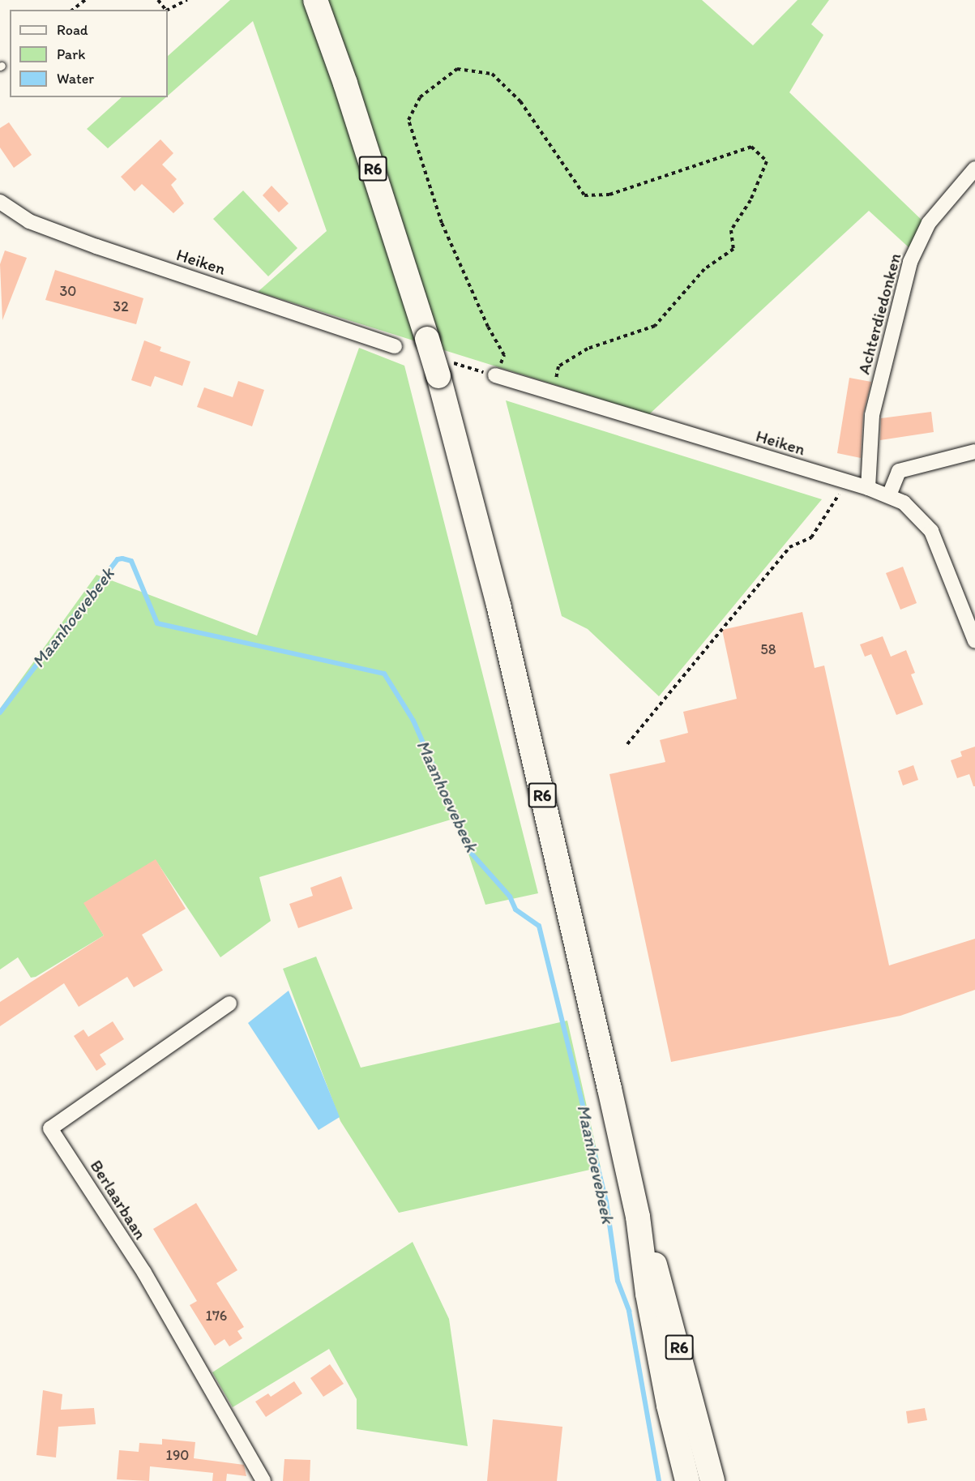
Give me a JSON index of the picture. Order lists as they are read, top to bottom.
{
  "streets": {
    "main road": ["R6"],
    "street": ["Heiken", "Achterdiedonken", "Berlaarbaan"]
  },
  "crossings": [
    ["Heiken", "Achterdiedonken"]
  ],
  "water": ["Maanhoevebeek"],
  "house_numbers": [
    "30",
    "32",
    "58",
    "176",
    "190"
  ],
  "legend": ["Road", "Park", "Water"]
}
